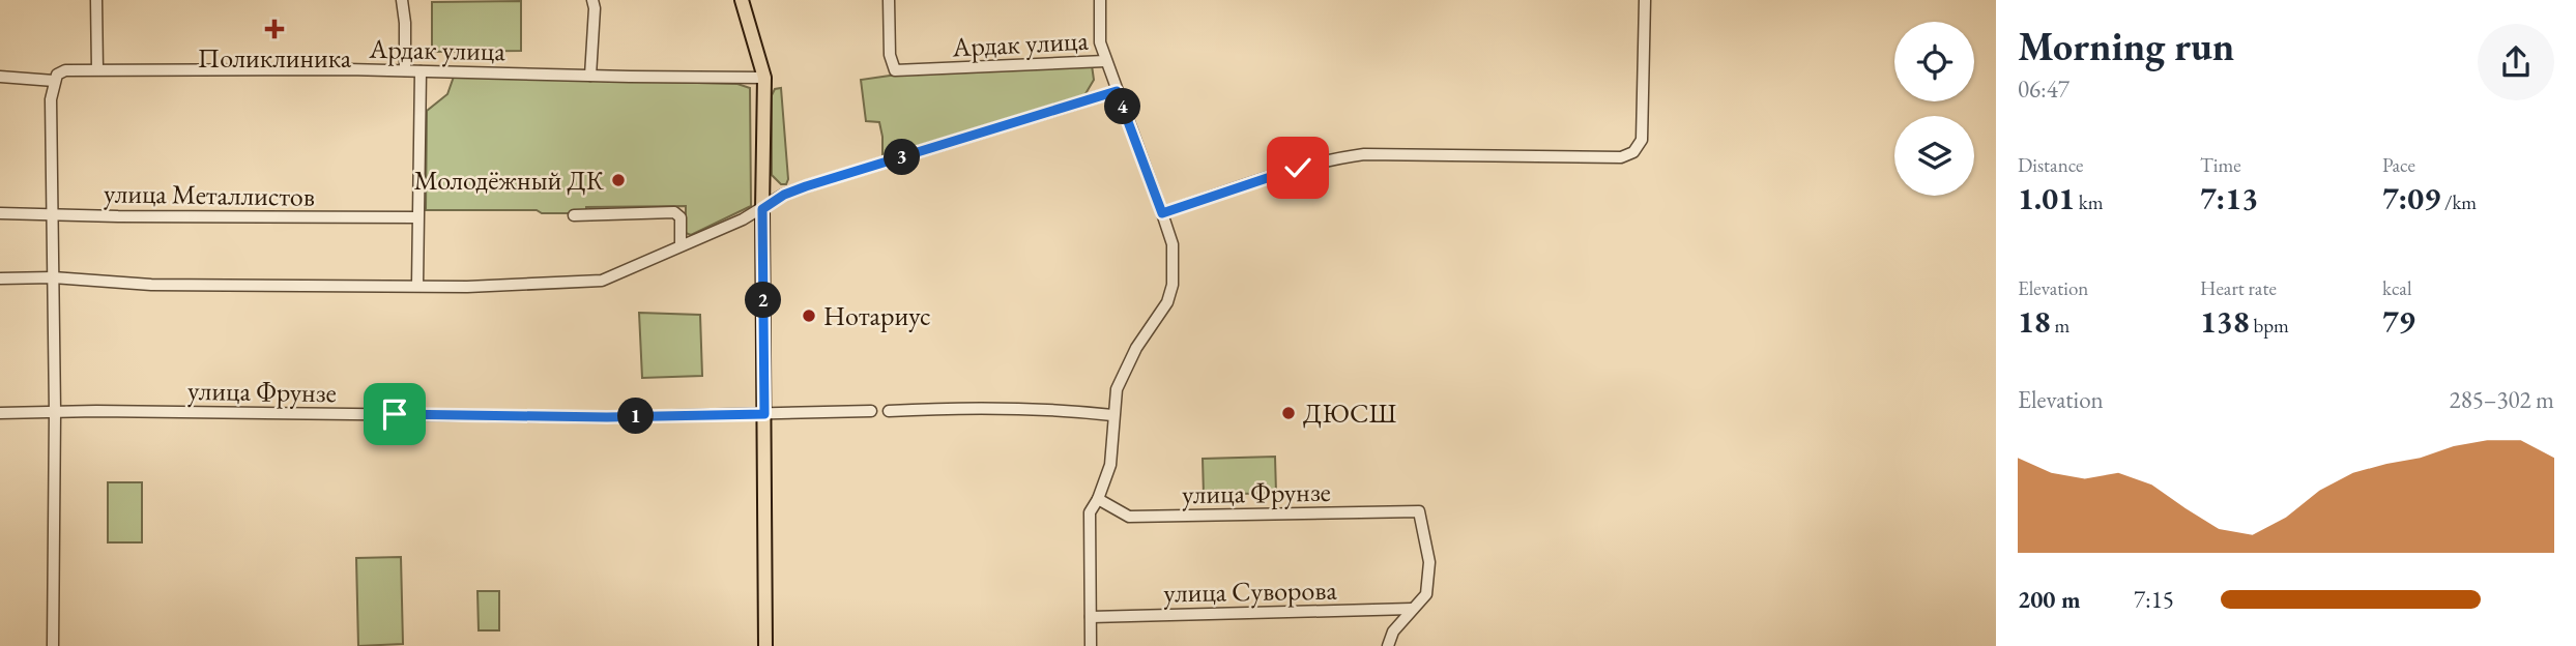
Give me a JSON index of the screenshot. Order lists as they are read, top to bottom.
{
  "streets": {
    "street": [
      "Ардак улица",
      "улица Металлистов",
      "улица Фрунзе",
      "улица Суворова"
    ]
  },
  "crossings": [
    ["улица Фрунзе", "улица Суворова"]
  ],
  "places": {
    "health": ["Поликлиника"],
    "other": ["Молодёжный ДК", "Нотариус", "ДЮСШ"]
  },
  "page": {
    "heading": ["Morning run", "06:47"],
    "pins": [
      "4",
      "3",
      "2",
      "1"
    ],
    "stats": [
      ["Distance", "1.01 km"],
      ["Time", "7:13"],
      ["Pace", "7:09 /km"],
      ["Elevation", "18 m"],
      ["Heart rate", "138 bpm"],
      ["kcal", "79"]
    ],
    "chart": ["Elevation", "285–302 m"],
    "list": [
      {
        "name": "200 m",
        "note": "7:15"
      }
    ]
  }
}
